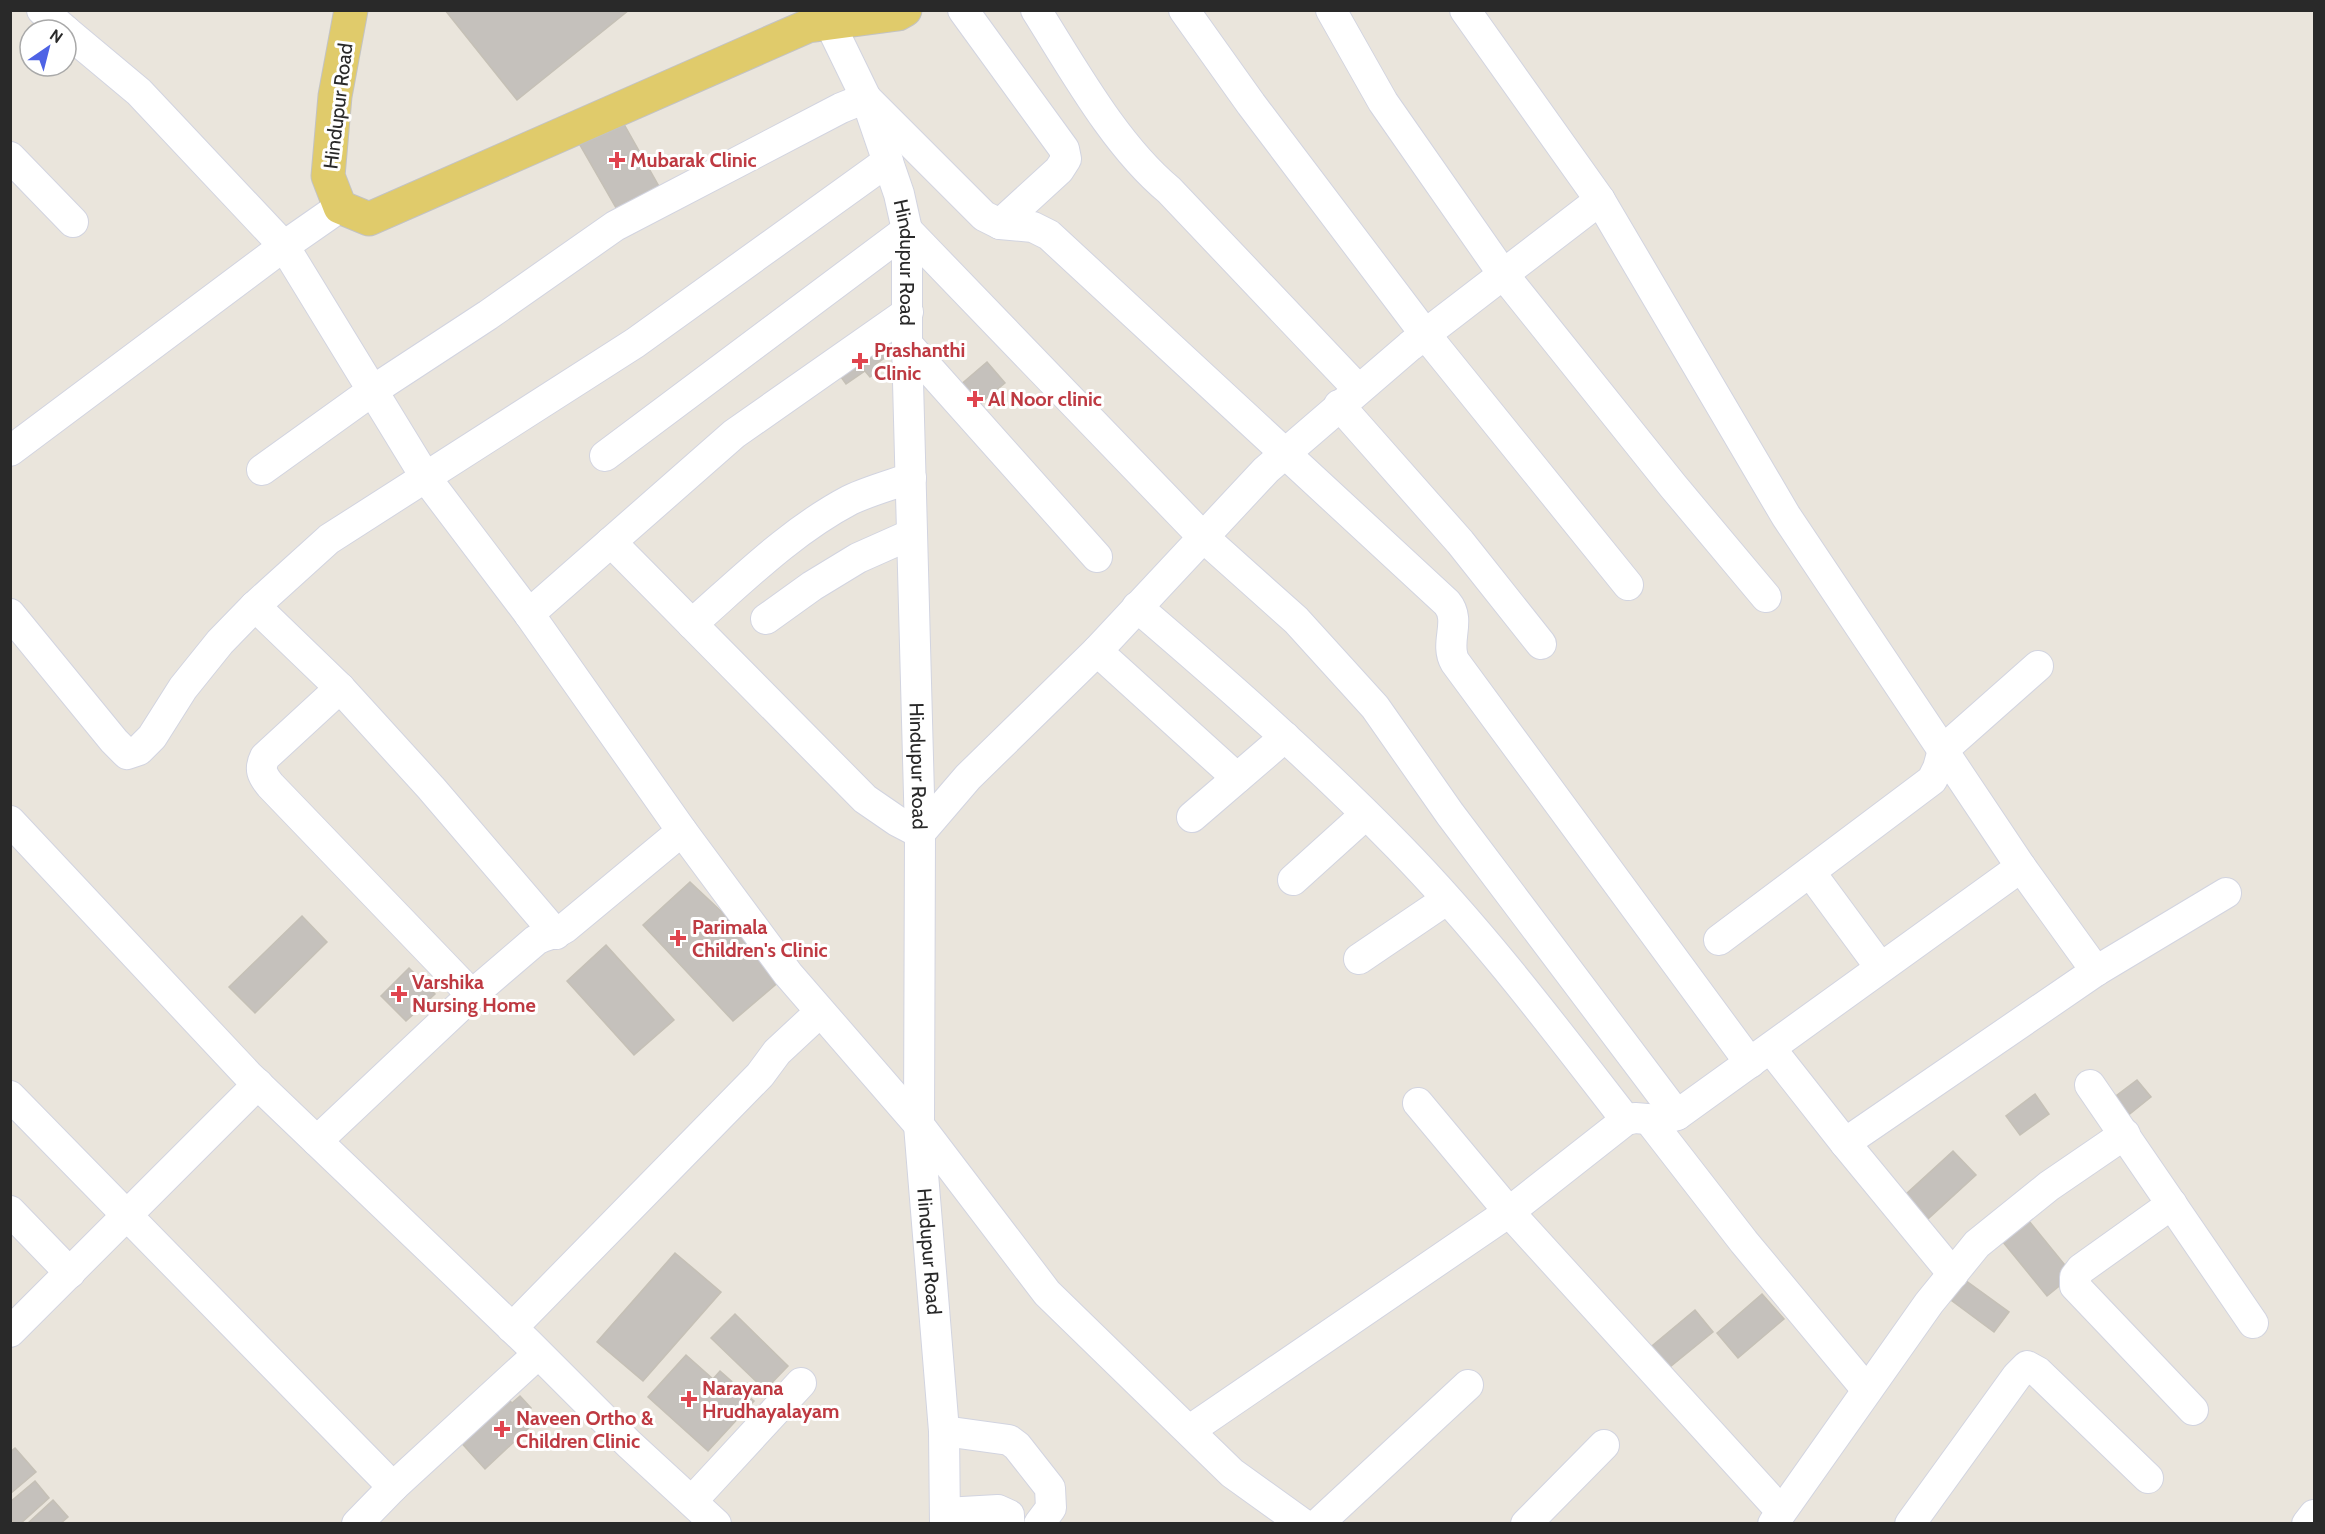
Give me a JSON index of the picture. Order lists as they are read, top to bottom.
{
  "streets": {
    "main road": ["Hindupur Road"]
  },
  "places": {
    "health": [
      "Mubarak Clinic",
      "Prashanthi Clinic",
      "Al Noor clinic",
      "Parimala Children's Clinic",
      "Varshika Nursing Home",
      "Narayana Hrudhayalayam",
      "Naveen Ortho & Children Clinic"
    ]
  },
  "north": "top right"
}
